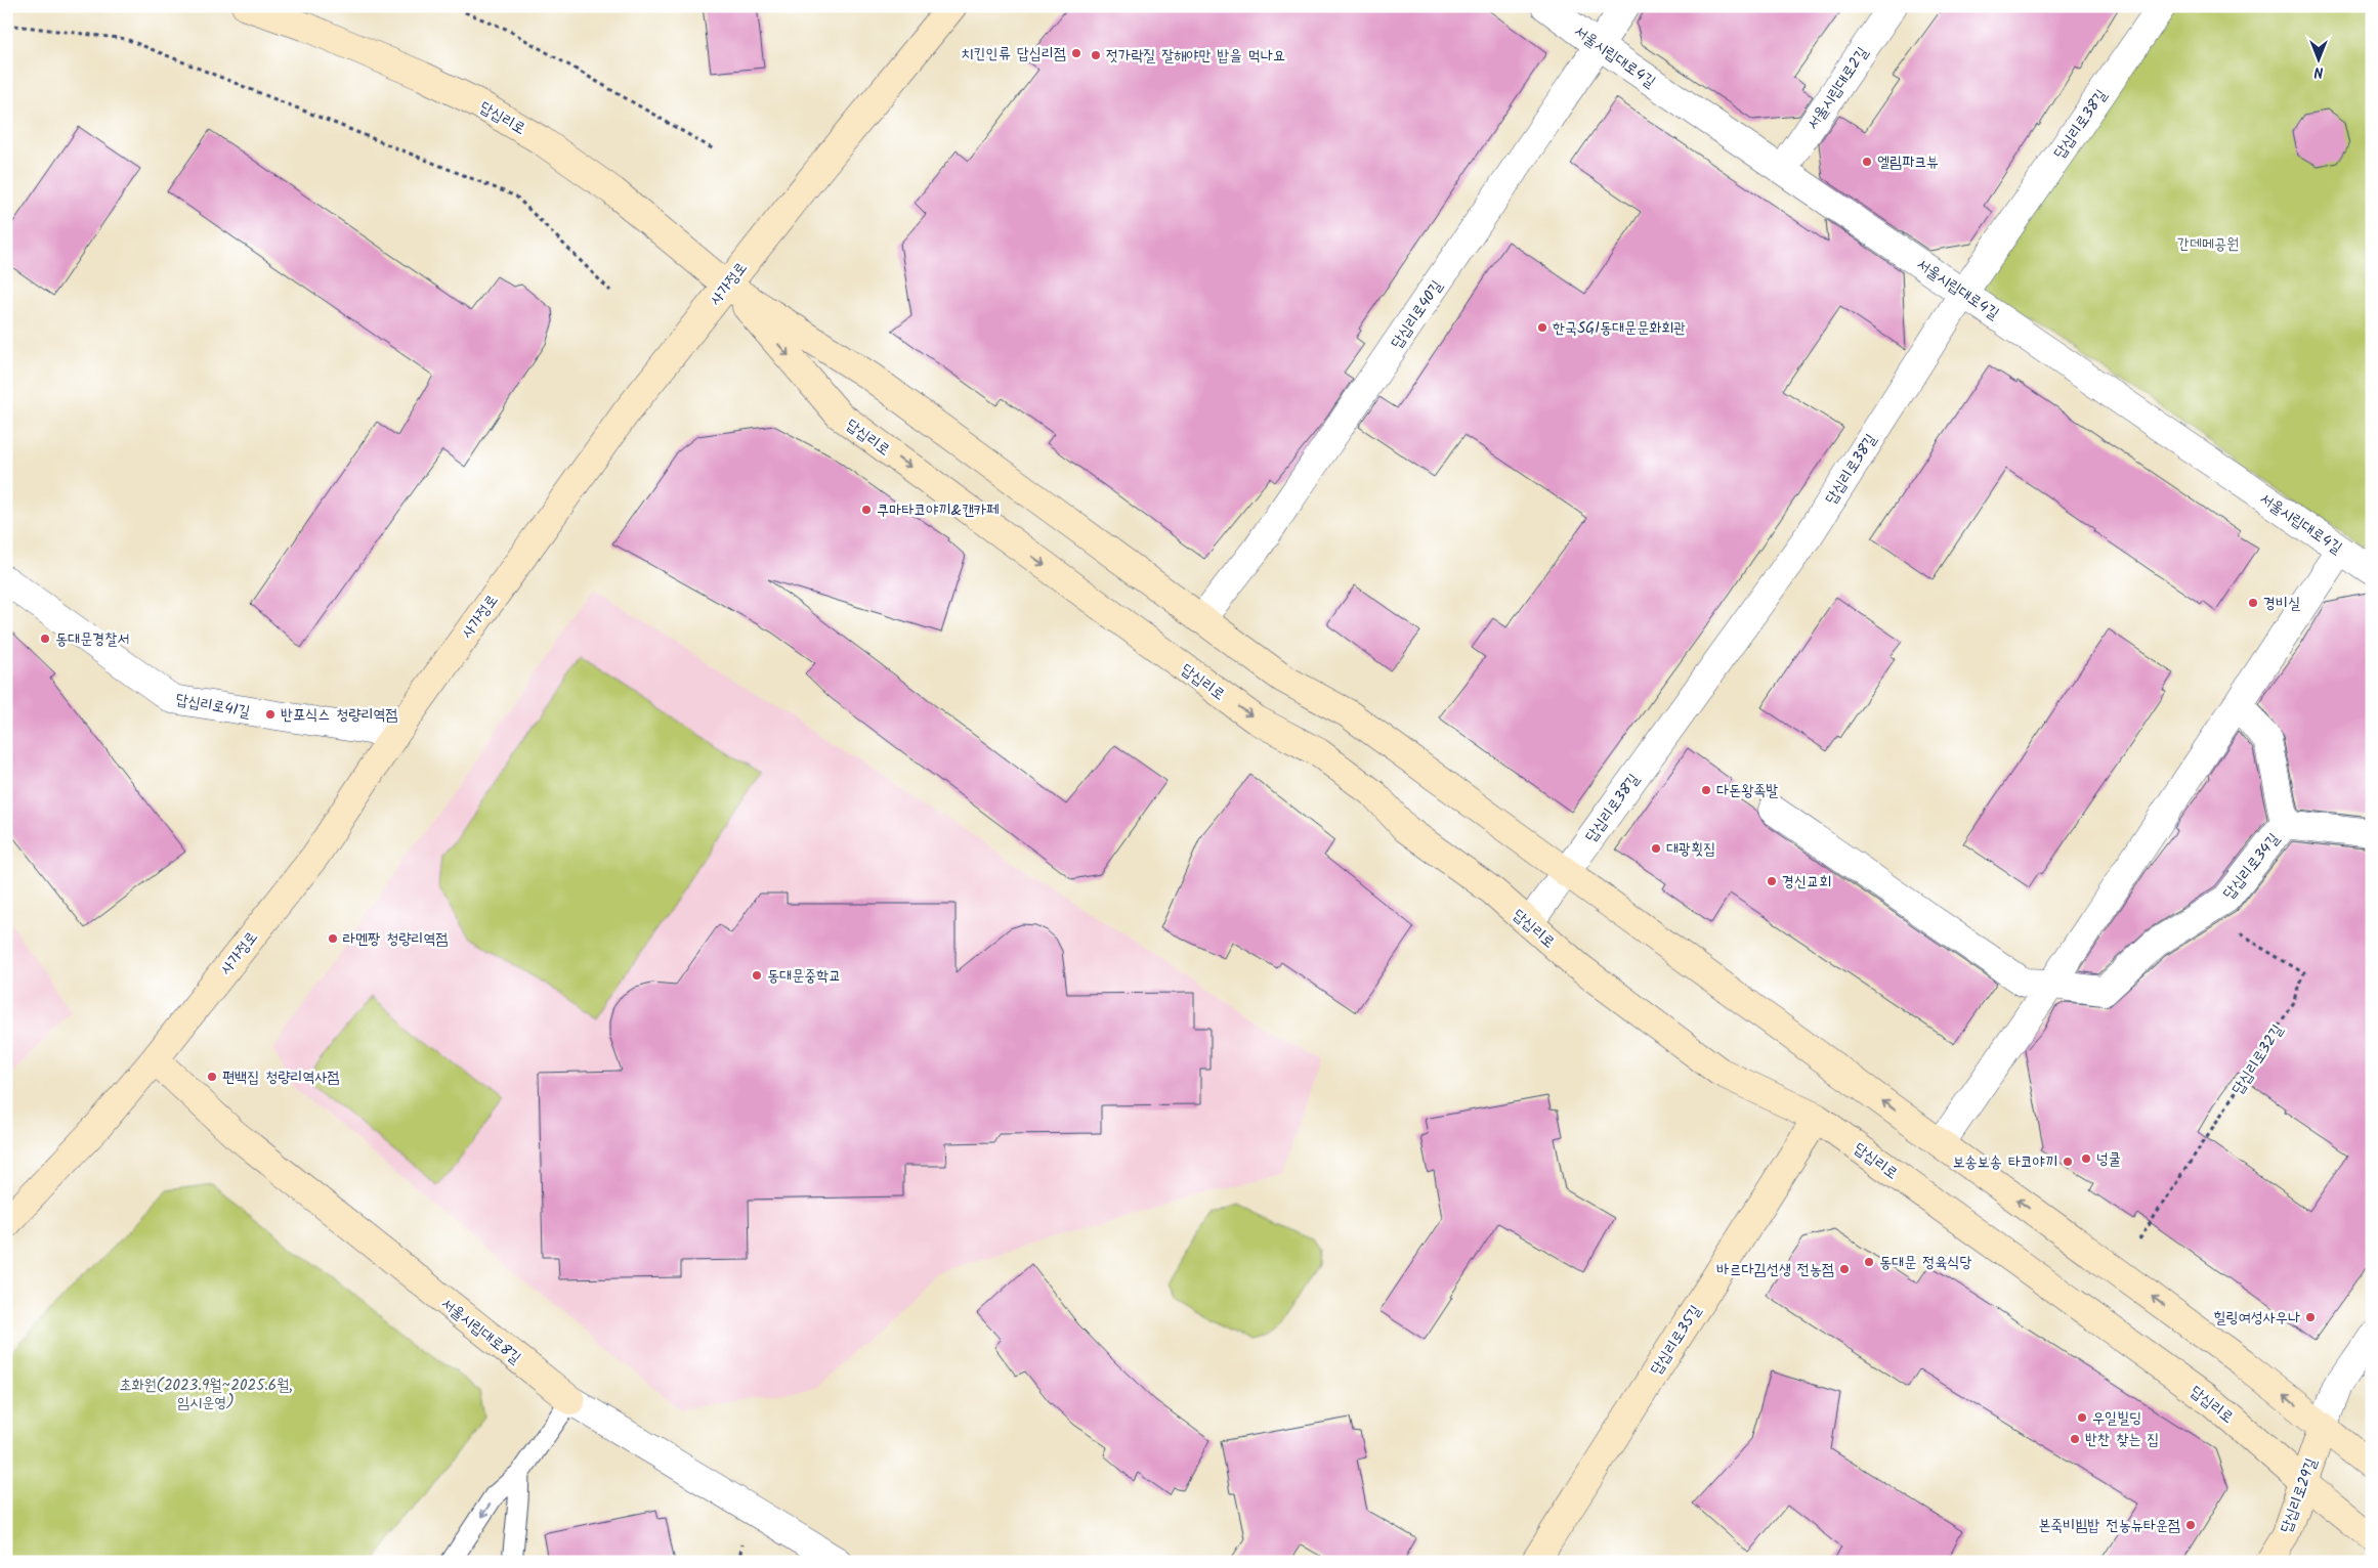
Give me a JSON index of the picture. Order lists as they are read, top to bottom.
{
  "streets": {
    "main road": [
      "답십리로",
      "사가정로",
      "서울시립대로8길",
      "답십리로35길",
      "답십리로29길"
    ],
    "street": [
      "서울시립대로4길",
      "서울시립대로2길",
      "답십리로38길",
      "답십리로40길",
      "답십리로41길",
      "답십리로34길"
    ],
    "path": ["답십리로32길"]
  },
  "crossings": [
    ["서울시립대로4길", "서울시립대로2길"],
    ["서울시립대로4길", "답십리로38길"],
    ["서울시립대로4길", "답십리로40길"],
    ["답십리로", "답십리로38길"],
    ["답십리로", "사가정로"],
    ["답십리로", "답십리로40길"],
    ["답십리로", "답십리로35길"],
    ["답십리로", "답십리로29길"],
    ["사가정로", "답십리로41길"],
    ["사가정로", "서울시립대로8길"],
    ["답십리로34길", "답십리로32길"]
  ],
  "parks": ["간데메공원", "초화원(2023.9월~2025.6월, 임시운영)"],
  "places": [
    "치킨인류 답십리점",
    "젓가락질 잘해야만 밥을 먹나요",
    "엘림파크뷰",
    "한국SGI동대문문화회관",
    "쿠마타코야끼&캔카페",
    "경비실",
    "동대문경찰서",
    "반포식스 청량리역점",
    "다돈왕족발",
    "대광횟집",
    "경신교회",
    "라멘짱 청량리역점",
    "동대문중학교",
    "편백집 청량리역사점",
    "넝쿨",
    "보송보송 타코야끼",
    "동대문 정육식당",
    "바르다김선생 전농점",
    "힐링여성사우나",
    "우일빌딩",
    "반찬 찾는 집",
    "본죽비빔밥 전농뉴타운점"
  ],
  "north": "bottom"
}
